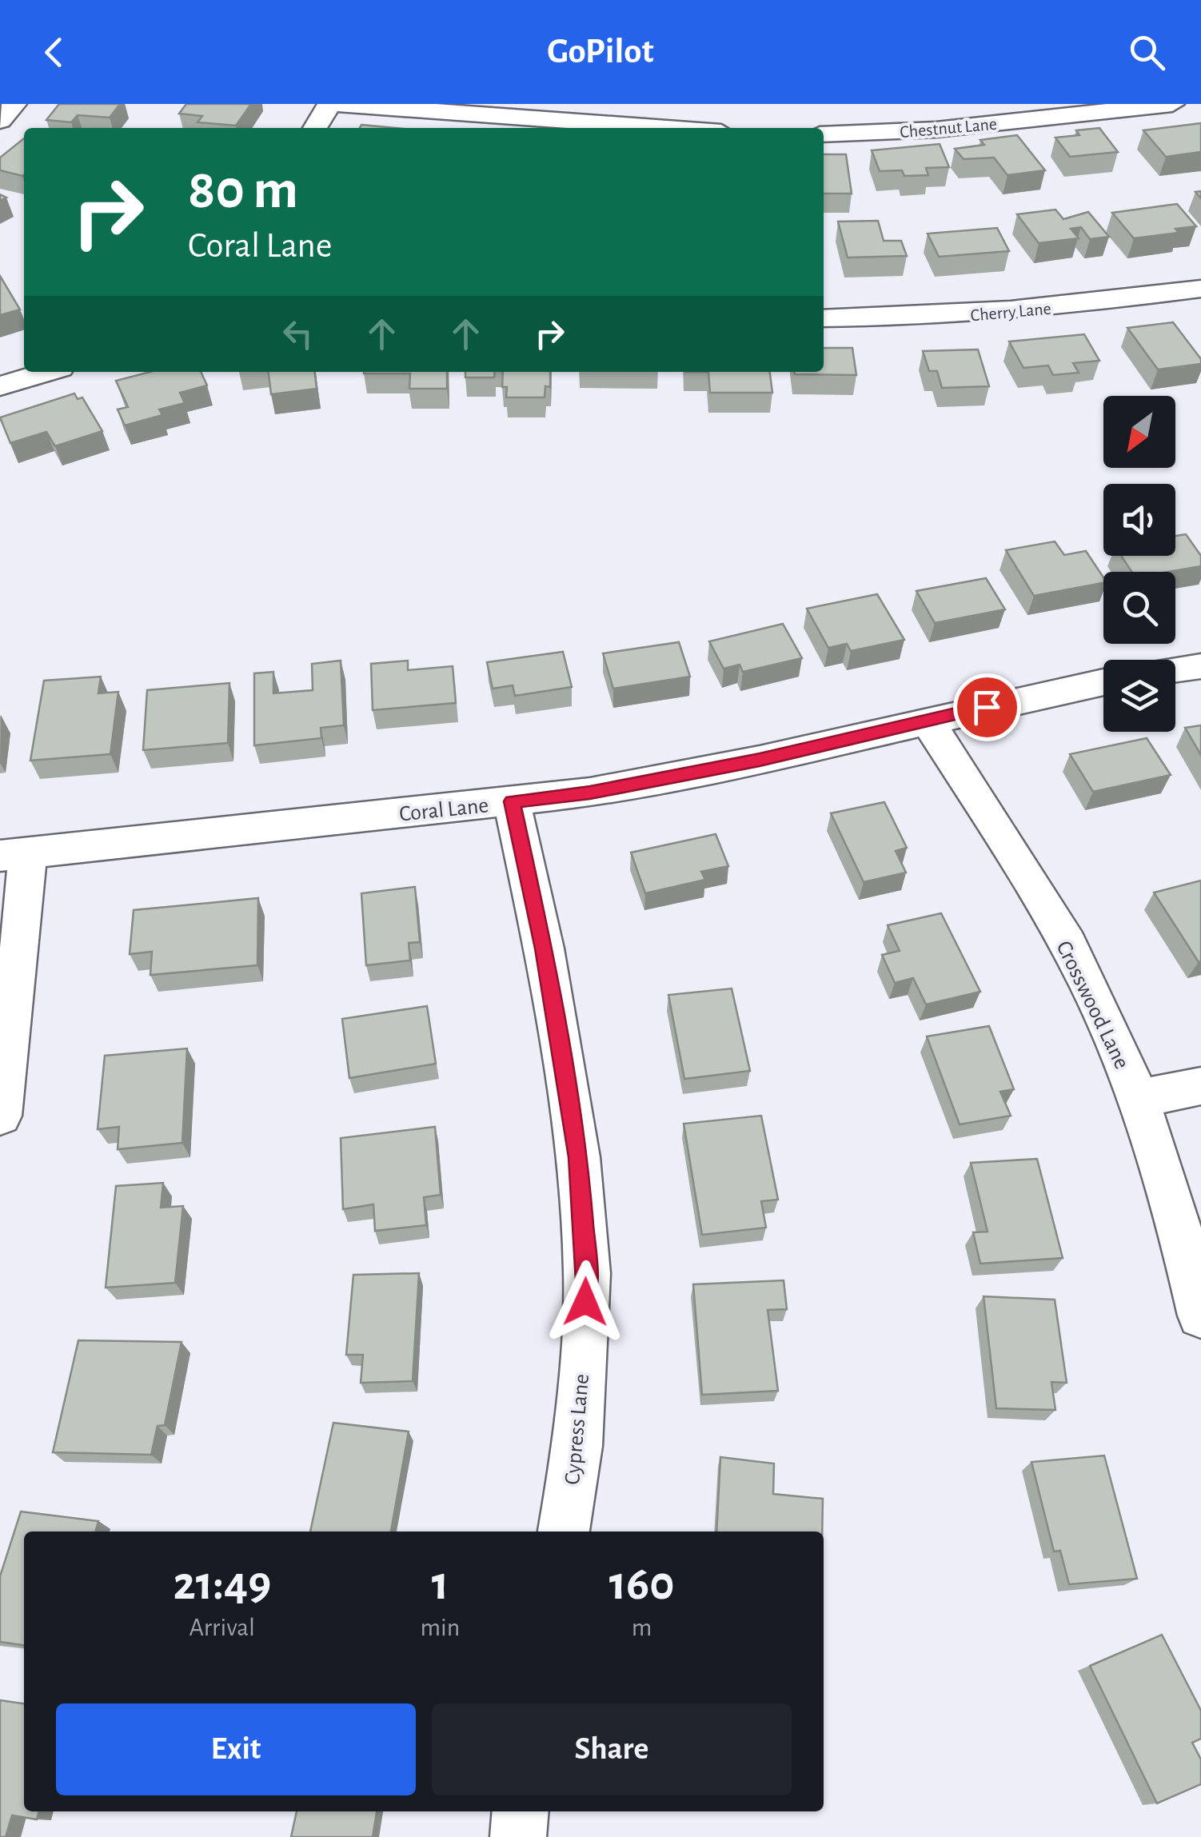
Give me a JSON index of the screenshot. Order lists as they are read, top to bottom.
{
  "streets": {
    "street": [
      "Chestnut Lane",
      "Cherry Lane",
      "Coral Lane",
      "Crosswood Lane",
      "Cypress Lane"
    ]
  },
  "crossings": [
    ["Coral Lane", "Crosswood Lane"],
    ["Coral Lane", "Cypress Lane"]
  ],
  "north": "bottom left",
  "page": {
    "header": "GoPilot",
    "turn": ["80 m", "Coral Lane"],
    "eta": [
      "21:49",
      "Arrival",
      "1",
      "min",
      "160",
      "m"
    ],
    "buttons": ["Exit", "Share"]
  }
}
